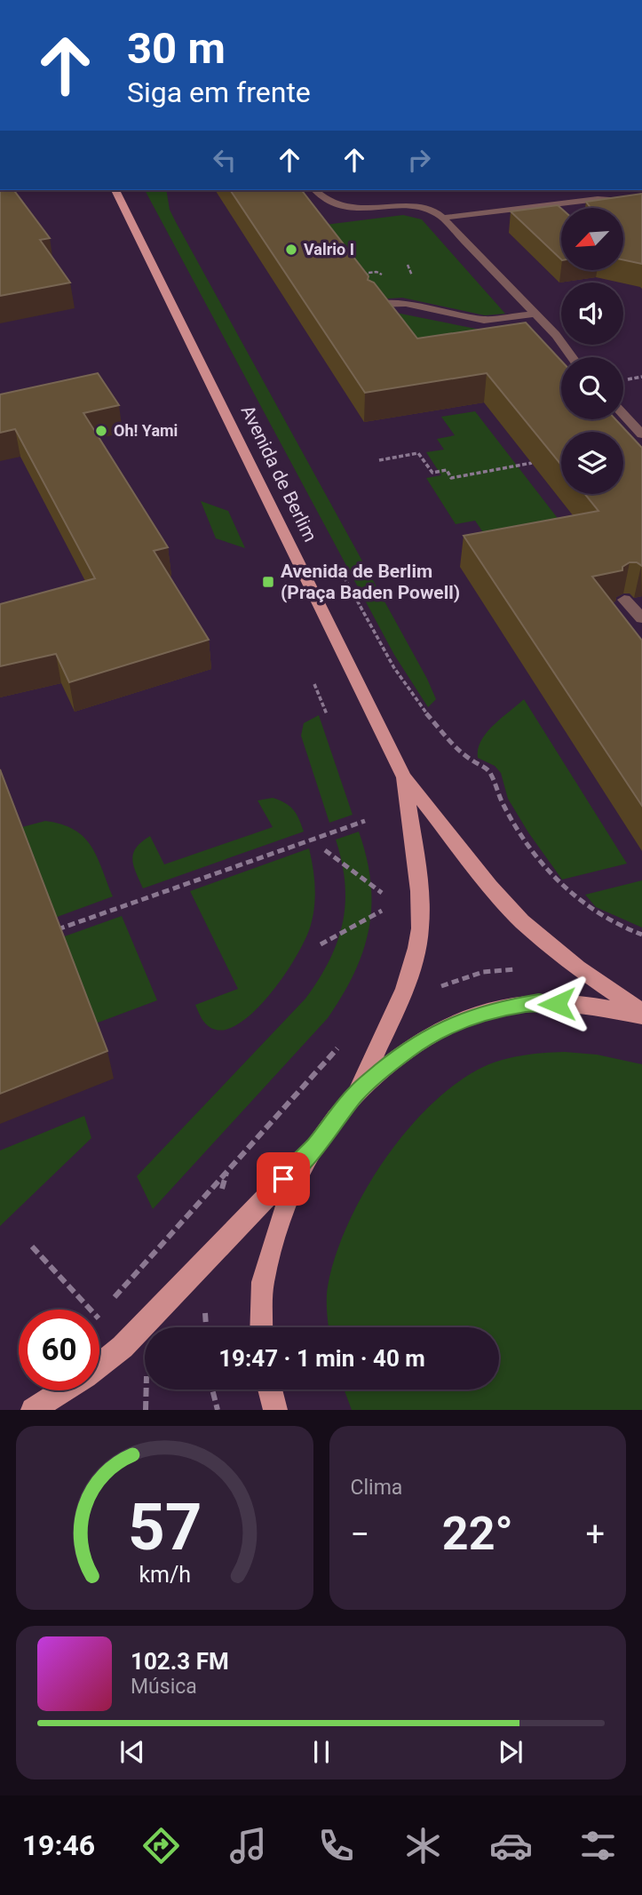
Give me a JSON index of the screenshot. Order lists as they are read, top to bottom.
{
  "streets": {
    "main road": ["Avenida de Berlim"]
  },
  "places": {
    "other": ["Valrio I", "Oh! Yami"],
    "transit": ["Avenida de Berlim (Praça Baden Powell)"]
  },
  "north": "bottom left",
  "page": {
    "turn": ["30 m", "Siga em frente"],
    "limit": "60",
    "trip": "19:47 · 1 min · 40 m",
    "tile": "Clima",
    "heat": ["−", "22°", "+"],
    "song": ["102.3 FM", "Música"],
    "tabs": "19:46",
    "gauge": ["57", "km/h"]
  }
}
